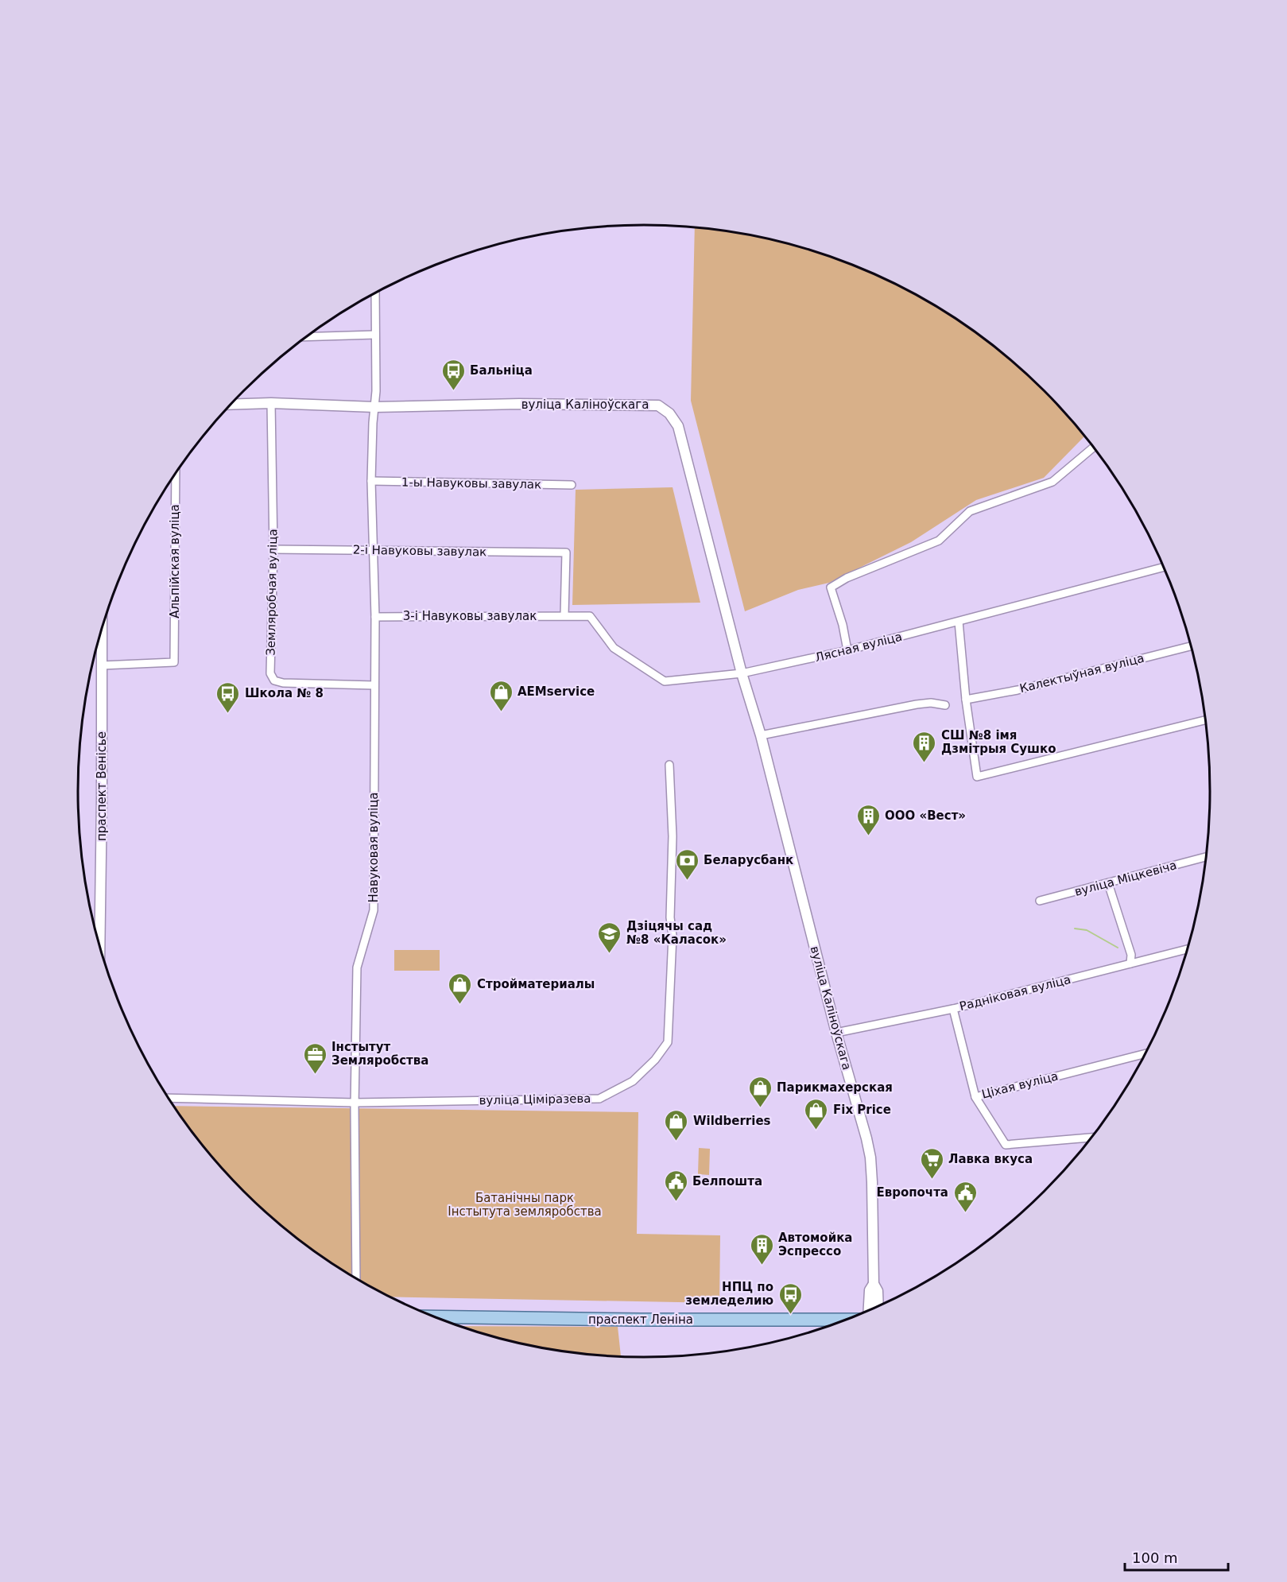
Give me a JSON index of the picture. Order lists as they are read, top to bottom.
{
  "streets": {
    "main road": ["праспект Леніна"],
    "street": [
      "вуліца Каліноўскага",
      "1-ы Навуковы завулак",
      "2-і Навуковы завулак",
      "Альпійская вуліца",
      "Земляробчая вуліца",
      "3-і Навуковы завулак",
      "Лясная вуліца",
      "Калектыўная вуліца",
      "праспект Венісье",
      "Навуковая вуліца",
      "вуліца Міцкевіча",
      "Радніковая вуліца",
      "Ціхая вуліца",
      "вуліца Ціміразева"
    ]
  },
  "crossings": [
    ["вуліца Каліноўскага", "Земляробчая вуліца"],
    ["вуліца Каліноўскага", "Лясная вуліца"],
    ["вуліца Каліноўскага", "Навуковая вуліца"],
    ["вуліца Каліноўскага", "Радніковая вуліца"],
    ["1-ы Навуковы завулак", "Навуковая вуліца"],
    ["2-і Навуковы завулак", "Земляробчая вуліца"],
    ["2-і Навуковы завулак", "3-і Навуковы завулак"],
    ["2-і Навуковы завулак", "Лясная вуліца"],
    ["2-і Навуковы завулак", "Навуковая вуліца"],
    ["Альпійская вуліца", "праспект Венісье"],
    ["Земляробчая вуліца", "Навуковая вуліца"],
    ["3-і Навуковы завулак", "Лясная вуліца"],
    ["3-і Навуковы завулак", "Навуковая вуліца"],
    ["Навуковая вуліца", "вуліца Ціміразева"],
    ["Радніковая вуліца", "Ціхая вуліца"]
  ],
  "parks": ["Батанічны парк Інстытута земляробства"],
  "places": {
    "bus stop": ["Бальніца", "Школа № 8", "НПЦ по земледелию"],
    "shop": [
      "AEMservice",
      "Стройматериалы",
      "Парикмахерская",
      "Fix Price",
      "Wildberries"
    ],
    "building": ["СШ №8 імя Дзмітрыя Сушко", "ООО «Вест»", "Автомойка Эспрессо"],
    "bank": ["Беларусбанк"],
    "school or university": ["Дзіцячы сад №8 «Каласок»"],
    "office": ["Інстытут Земляробства"],
    "supermarket": ["Лавка вкуса"],
    "public building": ["Белпошта", "Европочта"]
  },
  "scale_bar": "100 m"
}
